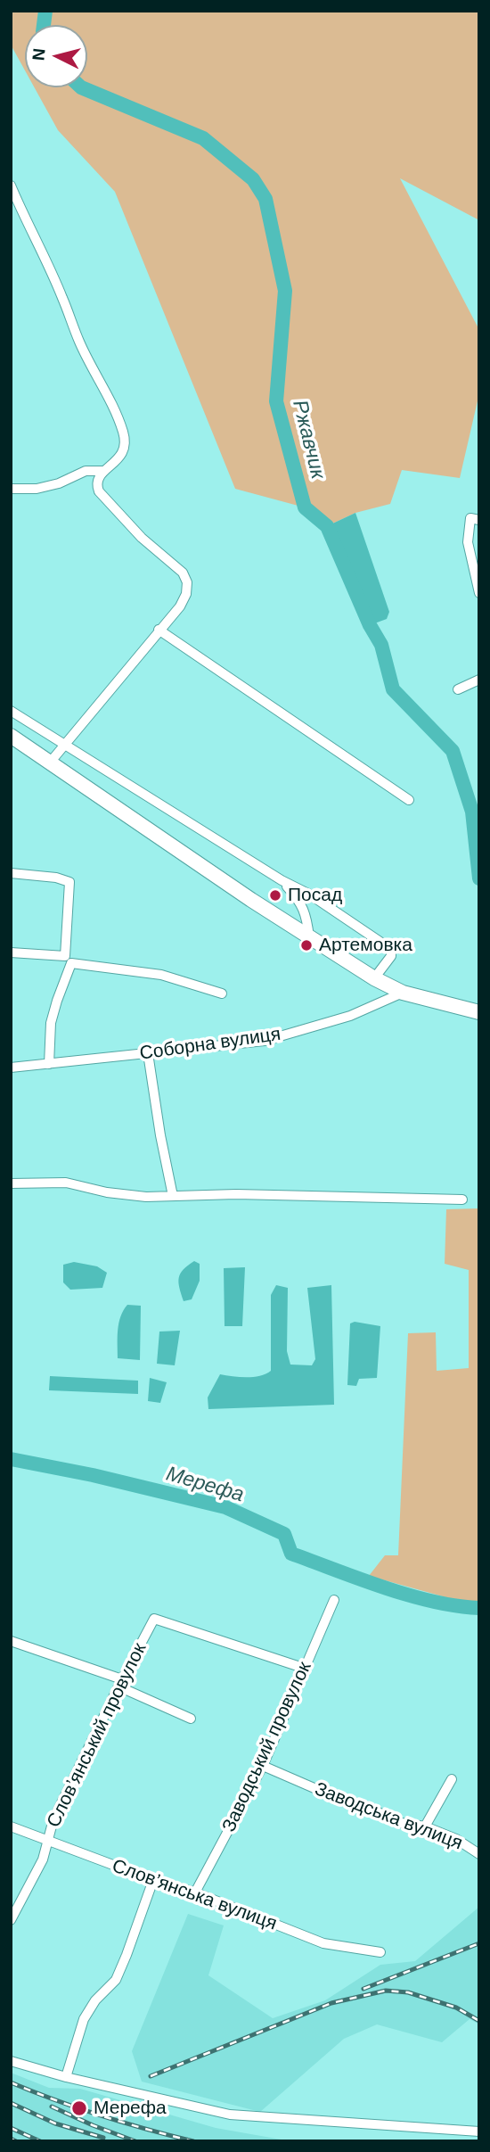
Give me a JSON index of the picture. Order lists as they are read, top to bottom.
{
  "streets": {
    "street": [
      "Соборна вулиця",
      "Слов’янський провулок",
      "Заводський провулок",
      "Заводська вулиця",
      "Слов’янська вулиця"
    ]
  },
  "crossings": [
    ["Слов’янський провулок", "Заводський провулок"],
    ["Слов’янський провулок", "Слов’янська вулиця"],
    ["Заводський провулок", "Заводська вулиця"],
    ["Заводський провулок", "Слов’янська вулиця"]
  ],
  "water": ["Ржавчик", "Мерефа"],
  "places": ["Посад", "Артемовка", "Мерефа"],
  "north": "left"
}
